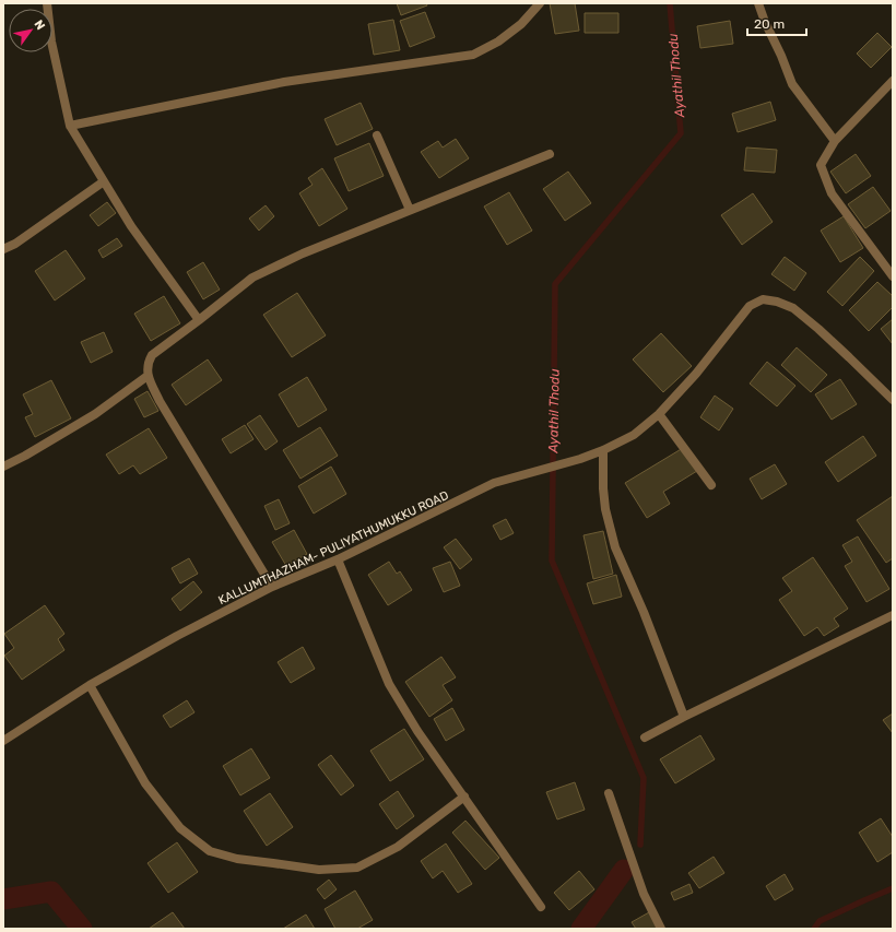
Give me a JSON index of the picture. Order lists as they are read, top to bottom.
{
  "streets": {
    "street": ["KALLUMTHAZHAM- PULIYATHUMUKKU ROAD"]
  },
  "water": ["Ayathil Thodu"],
  "scale_bar": "20 m",
  "north": "top right"
}
